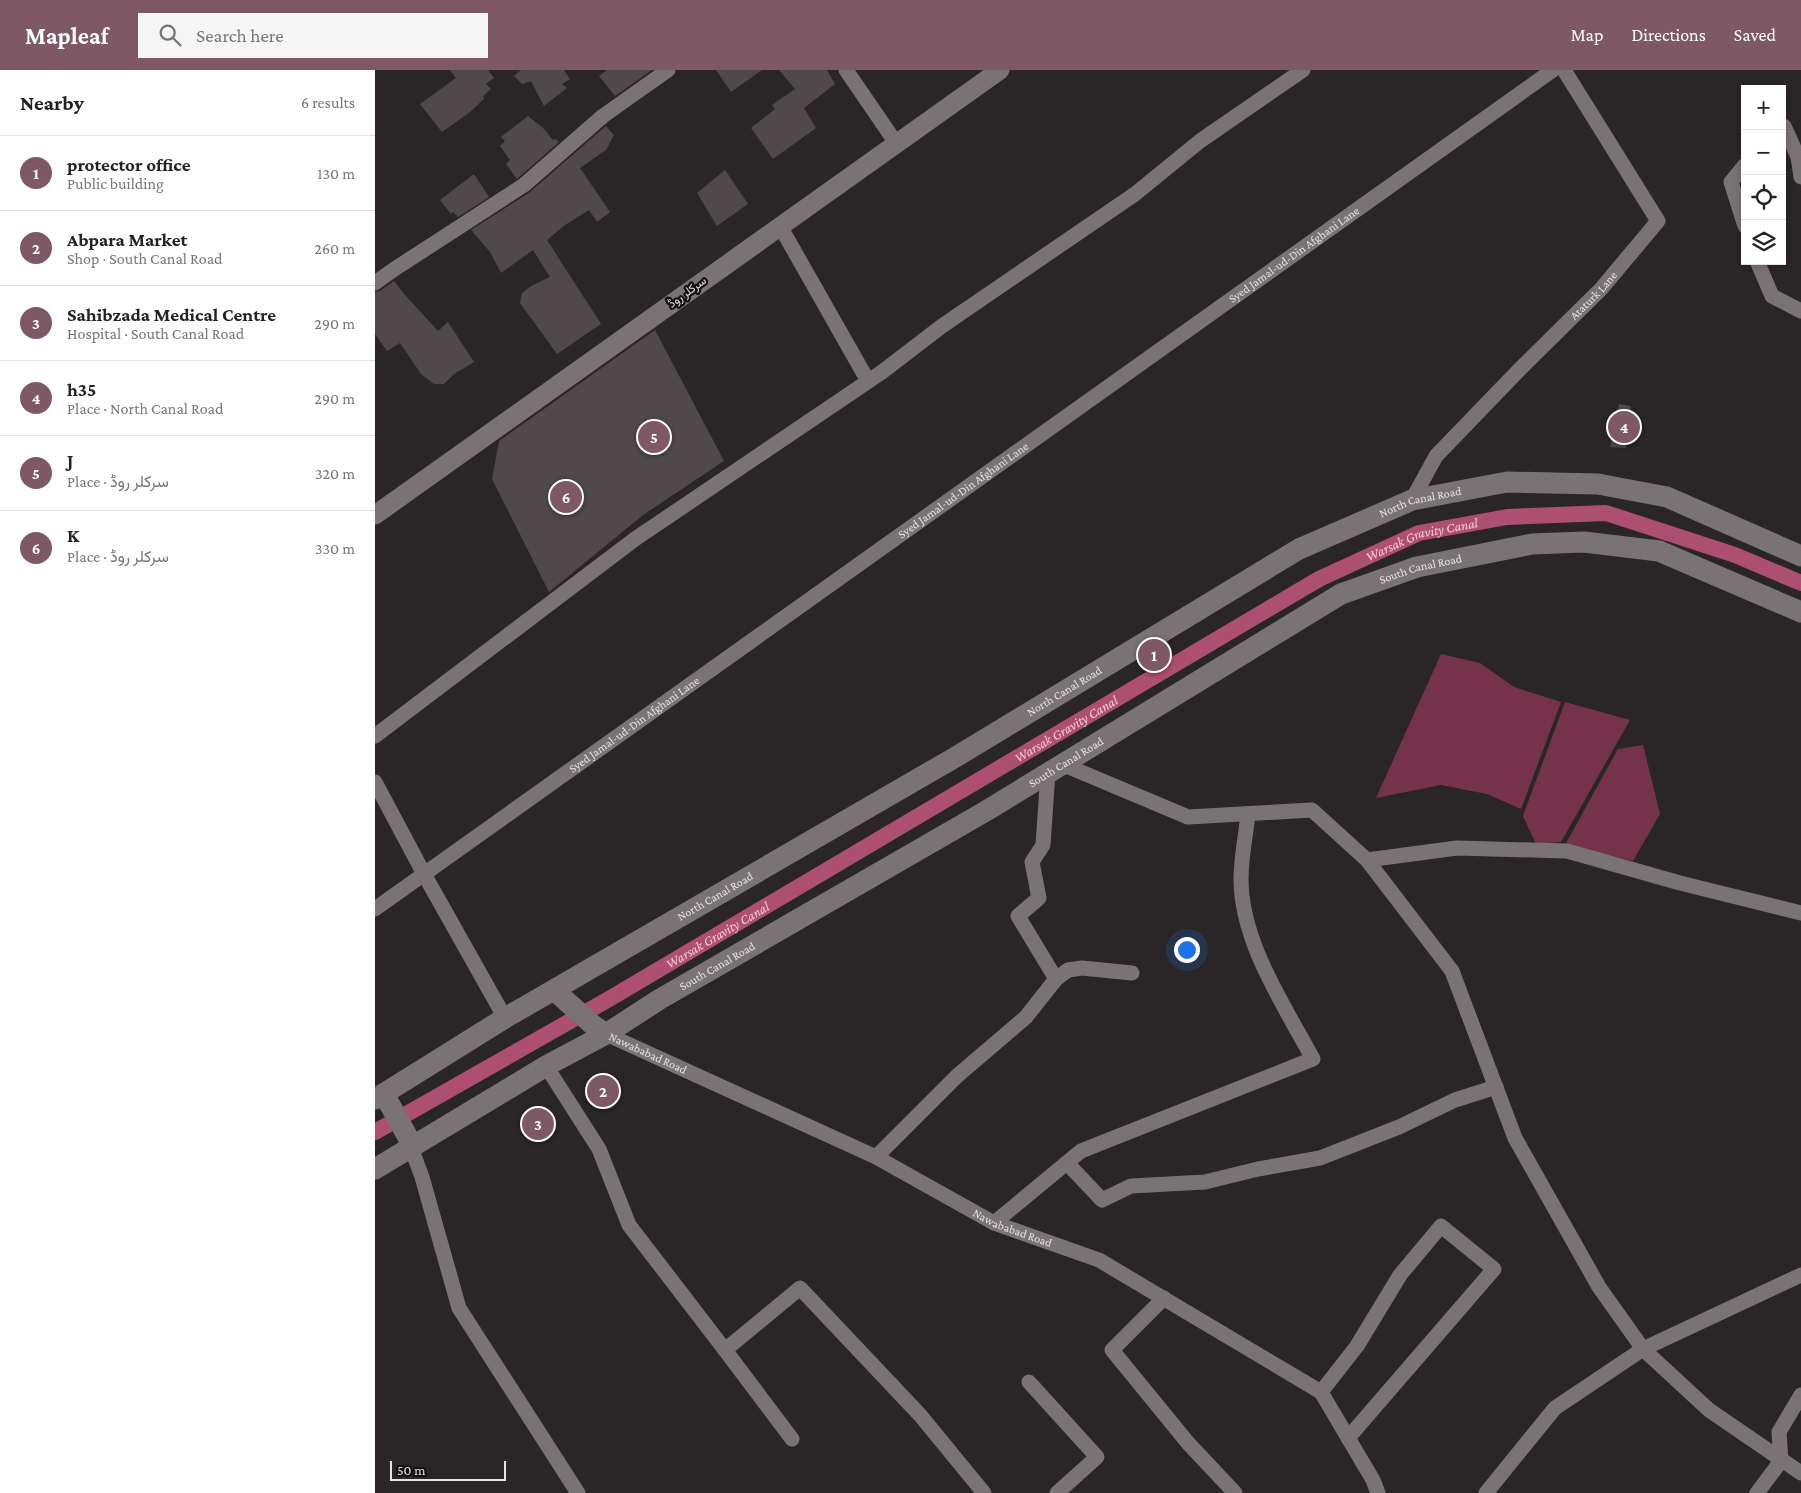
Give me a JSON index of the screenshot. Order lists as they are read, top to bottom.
{
  "streets": {
    "main road": ["North Canal Road", "South Canal Road"],
    "street": [
      "Syed Jamal-ud-Din Afghani Lane",
      "سرکلر روڈ",
      "Ataturk Lane",
      "Nawababad Road"
    ]
  },
  "crossings": [
    ["Ataturk Lane", "North Canal Road"],
    ["South Canal Road", "Nawababad Road"]
  ],
  "water": ["Warsak Gravity Canal"],
  "scale_bar": "50 m",
  "page": {
    "header": "Mapleaf",
    "search": "Search here",
    "nav": ["Map", "Directions", "Saved"],
    "heading": ["Nearby", "6 results"],
    "map_buttons": ["+", "−"],
    "list": [
      {
        "mark": "1",
        "name": "protector office",
        "note": "Public building",
        "value": "130 m"
      },
      {
        "mark": "2",
        "name": "Abpara Market",
        "note": "Shop · South Canal Road",
        "value": "260 m"
      },
      {
        "mark": "3",
        "name": "Sahibzada Medical Centre",
        "note": "Hospital · South Canal Road",
        "value": "290 m"
      },
      {
        "mark": "4",
        "name": "h35",
        "note": "Place · North Canal Road",
        "value": "290 m"
      },
      {
        "mark": "5",
        "name": "J",
        "note": "Place · سرکلر روڈ",
        "value": "320 m"
      },
      {
        "mark": "6",
        "name": "K",
        "note": "Place · سرکلر روڈ",
        "value": "330 m"
      }
    ],
    "pins": [
      "4",
      "5",
      "6",
      "1",
      "2",
      "3"
    ],
    "scale": "50 m"
  }
}
